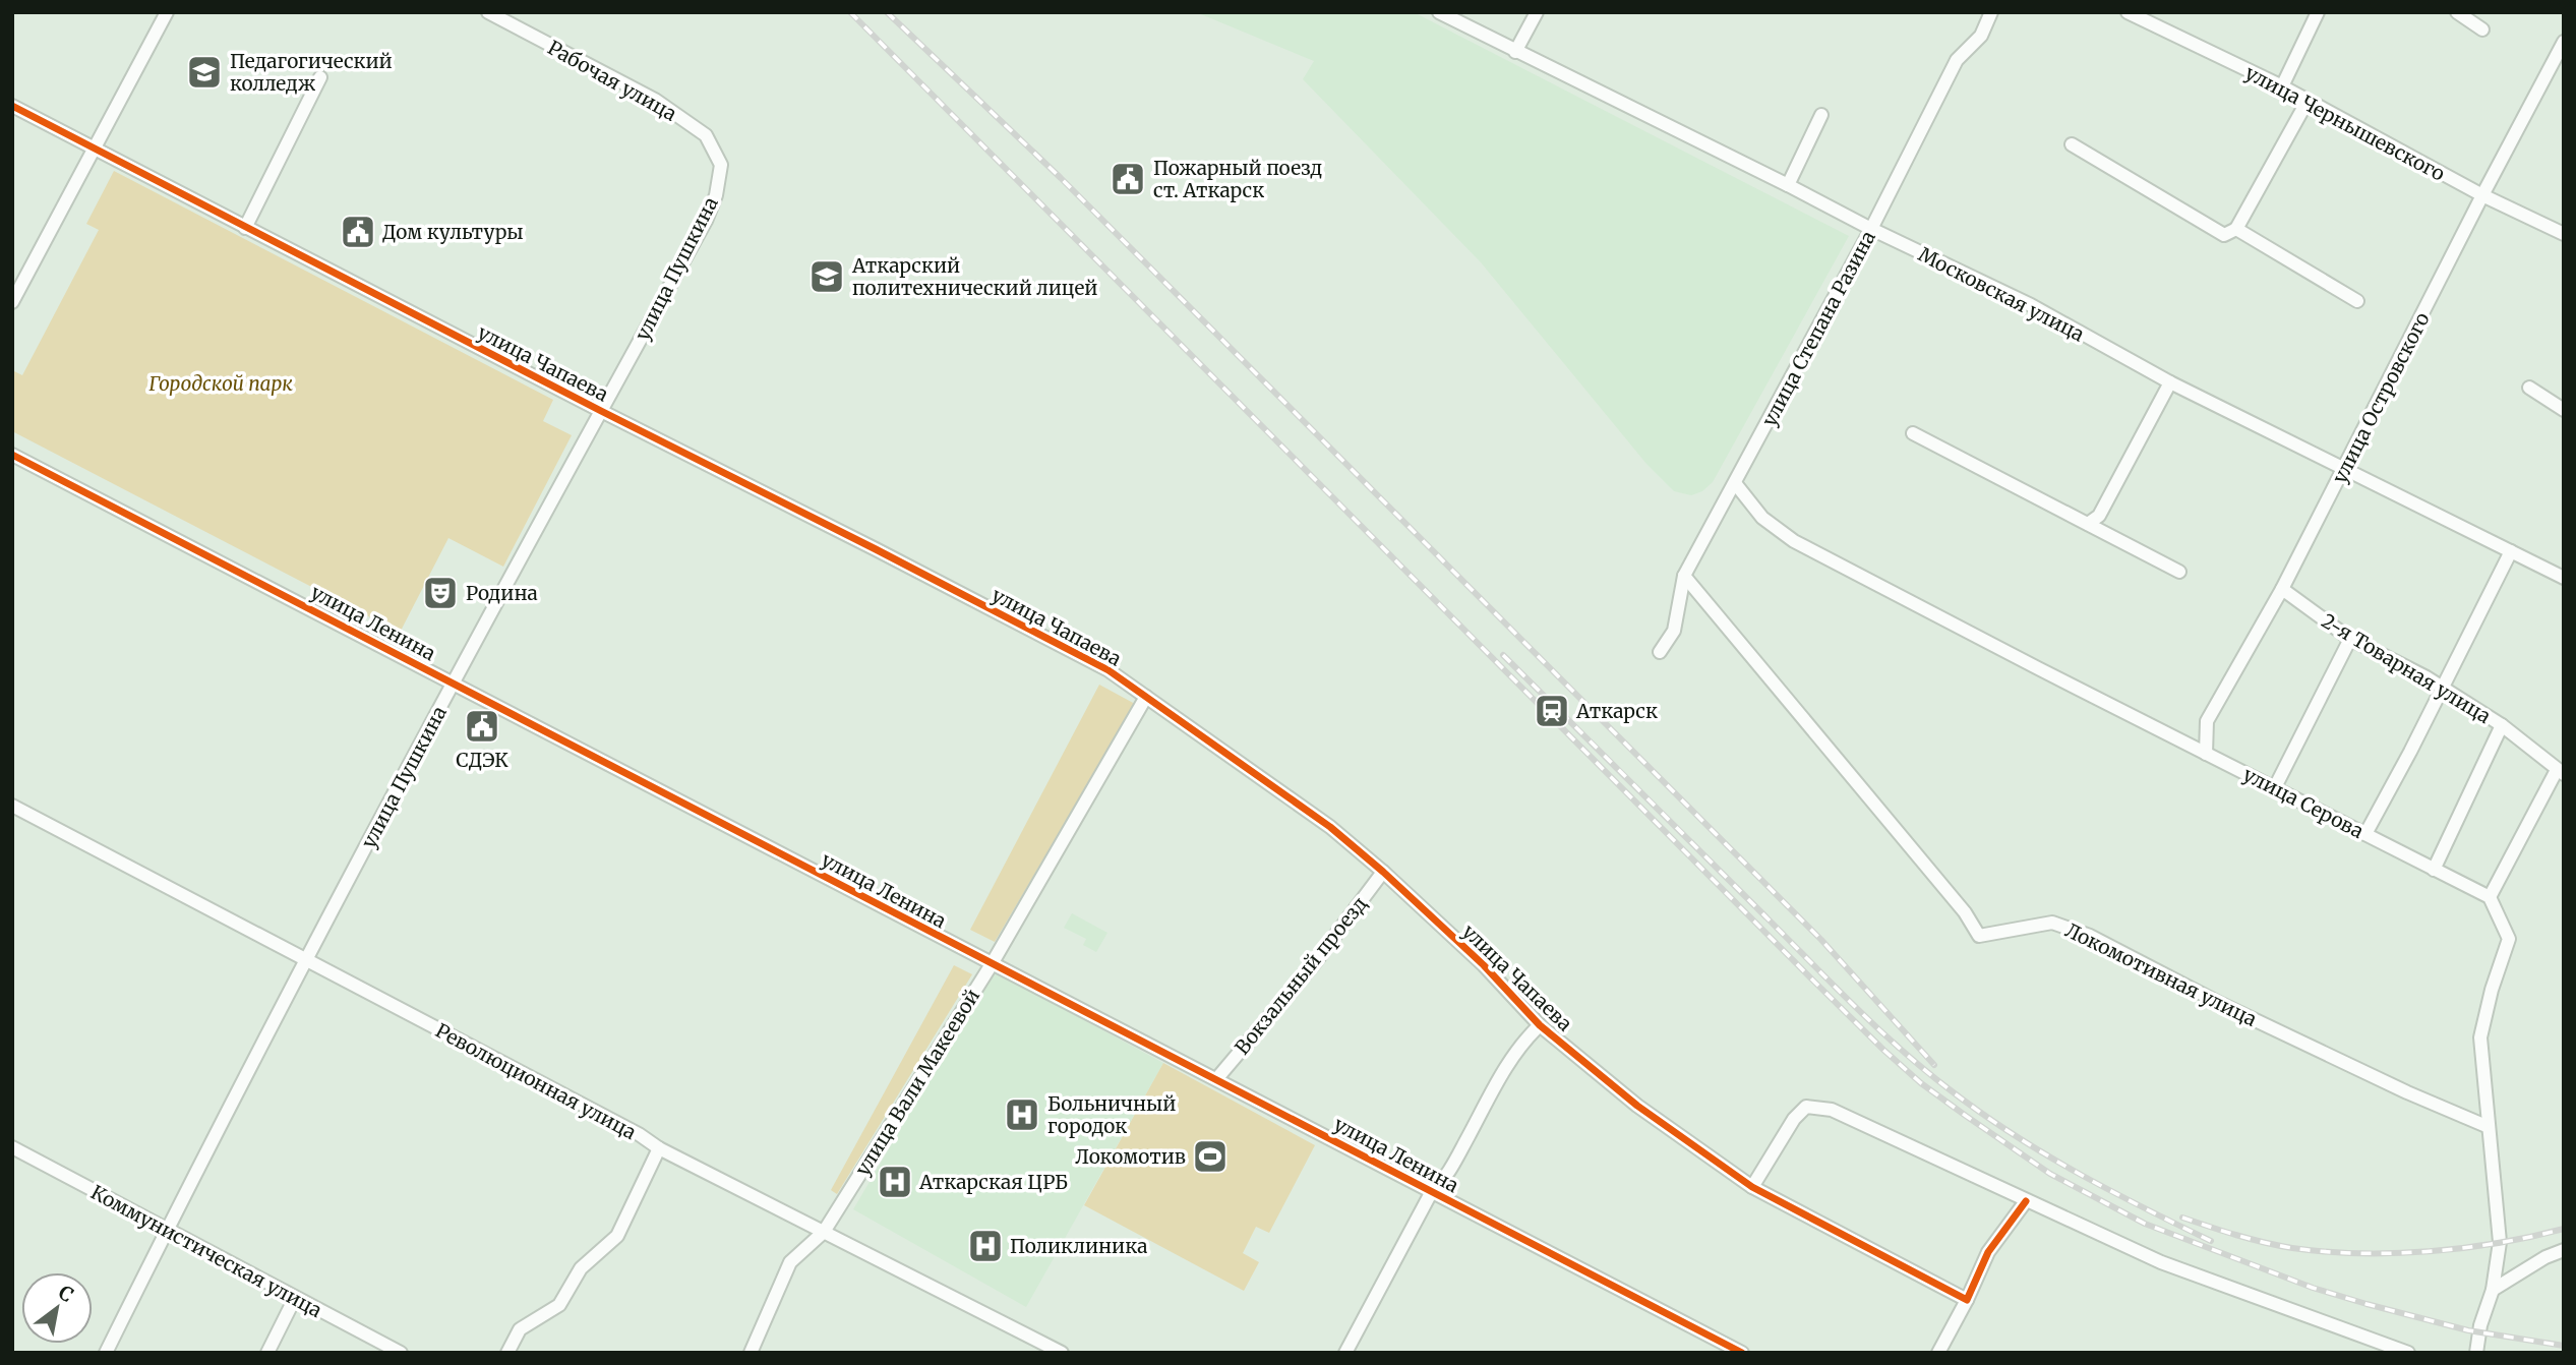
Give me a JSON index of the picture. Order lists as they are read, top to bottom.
{
  "streets": {
    "street": [
      "Рабочая улица",
      "улица Чернышевского",
      "улица Пушкина",
      "Московская улица",
      "улица Степана Разина",
      "улица Чапаева",
      "улица Островского",
      "улица Ленина",
      "2-я Товарная улица",
      "улица Серова",
      "Локомотивная улица",
      "Вокзальный проезд",
      "Революционная улица",
      "улица Вали Макеевой",
      "Коммунистическая улица"
    ]
  },
  "crossings": [
    ["Рабочая улица", "улица Пушкина"],
    ["улица Чернышевского", "улица Островского"],
    ["улица Пушкина", "улица Чапаева"],
    ["улица Пушкина", "улица Ленина"],
    ["улица Пушкина", "Революционная улица"],
    ["улица Пушкина", "Коммунистическая улица"],
    ["Московская улица", "улица Степана Разина"],
    ["Московская улица", "улица Островского"],
    ["улица Степана Разина", "улица Серова"],
    ["улица Степана Разина", "Локомотивная улица"],
    ["улица Чапаева", "Вокзальный проезд"],
    ["улица Чапаева", "улица Вали Макеевой"],
    ["улица Островского", "2-я Товарная улица"],
    ["улица Островского", "улица Серова"],
    ["улица Ленина", "Вокзальный проезд"],
    ["улица Ленина", "улица Вали Макеевой"],
    ["Революционная улица", "улица Вали Макеевой"]
  ],
  "parks": ["Городской парк"],
  "places": {
    "school or university": ["Педагогический колледж", "Аткарский политехнический лицей"],
    "public building": ["Пожарный поезд ст. Аткарск", "Дом культуры", "СДЭК"],
    "theatre": ["Родина"],
    "station": ["Аткарск"],
    "hospital": ["Больничный городок", "Аткарская ЦРБ", "Поликлиника"],
    "sports": ["Локомотив"]
  },
  "north": "top right"
}
